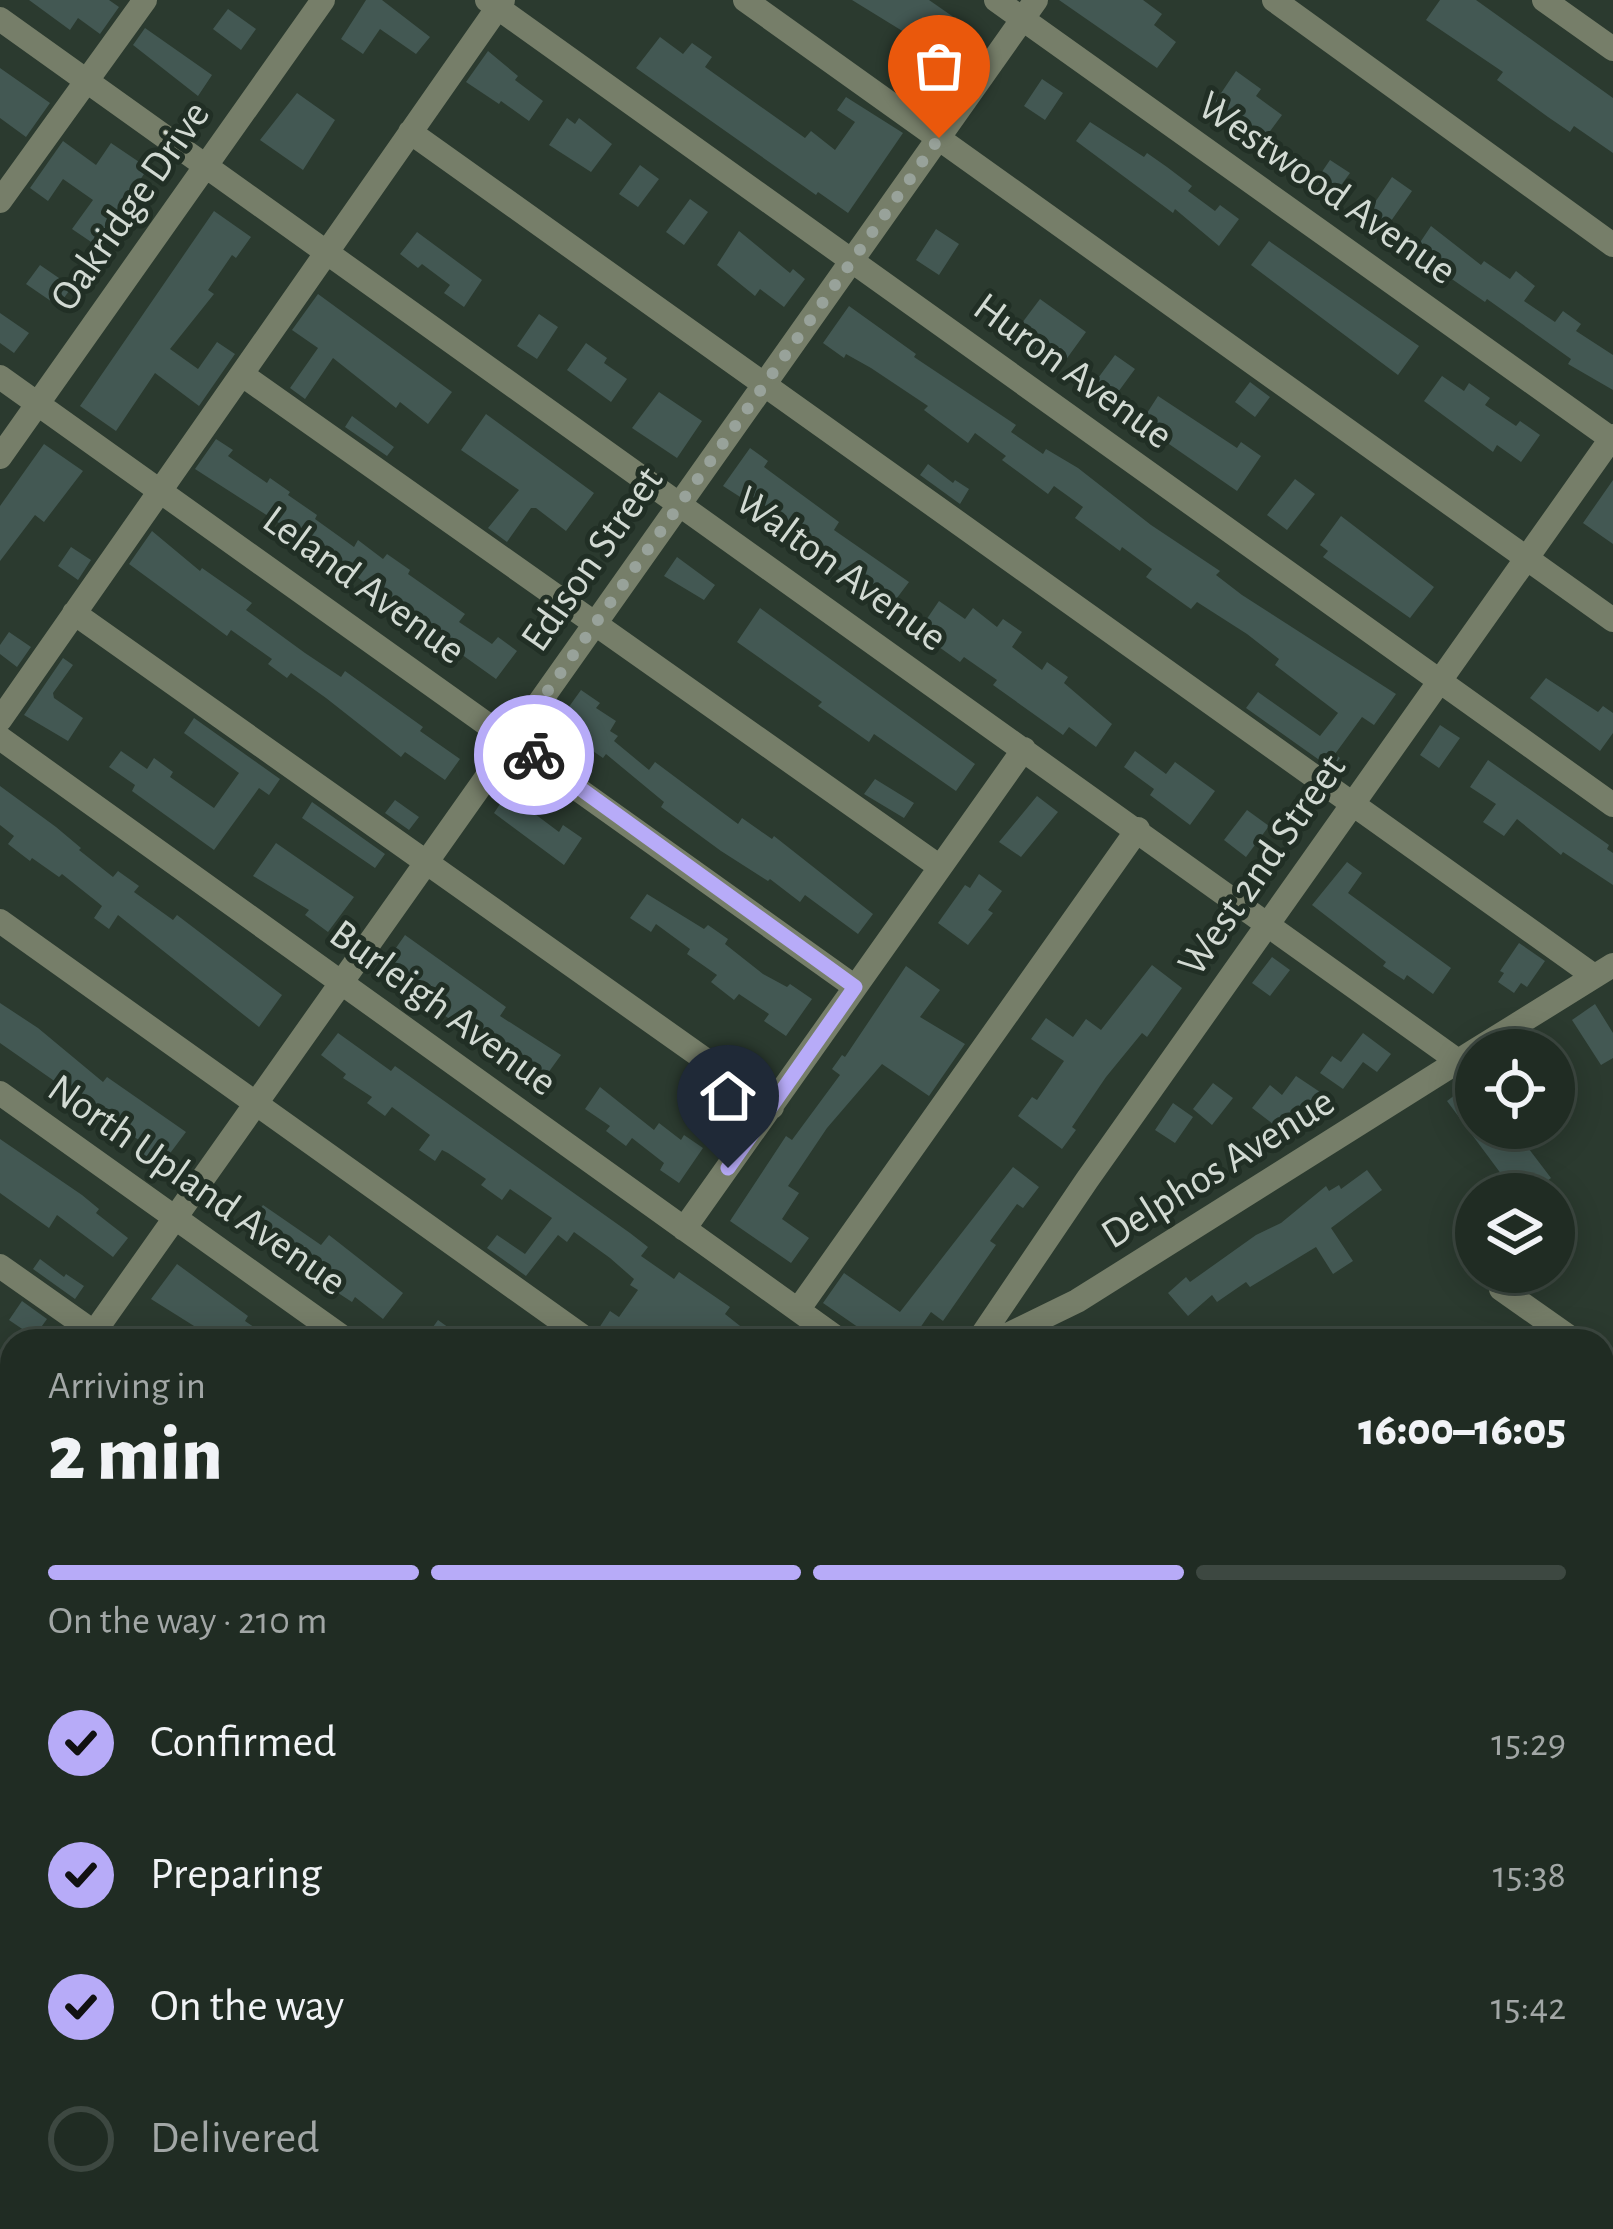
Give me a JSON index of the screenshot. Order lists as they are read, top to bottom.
{
  "streets": {
    "street": [
      "Westwood Avenue",
      "Oakridge Drive",
      "Huron Avenue",
      "Edison Street",
      "Walton Avenue",
      "Leland Avenue",
      "West 2nd Street",
      "Burleigh Avenue",
      "Delphos Avenue",
      "North Upland Avenue"
    ]
  },
  "crossings": [
    ["Westwood Avenue", "Edison Street"],
    ["Westwood Avenue", "West 2nd Street"],
    ["Oakridge Drive", "Walton Avenue"],
    ["Oakridge Drive", "Leland Avenue"],
    ["Huron Avenue", "Edison Street"],
    ["Huron Avenue", "West 2nd Street"],
    ["Edison Street", "Walton Avenue"],
    ["Edison Street", "Leland Avenue"],
    ["Edison Street", "Burleigh Avenue"],
    ["Edison Street", "North Upland Avenue"],
    ["Walton Avenue", "West 2nd Street"]
  ],
  "page": {
    "heading": ["2 min", "Arriving in", "16:00–16:05"],
    "bar": "On the way · 210 m",
    "list": [
      ["Confirmed", "15:29"],
      ["Preparing", "15:38"],
      ["On the way", "15:42"],
      "Delivered"
    ]
  }
}
